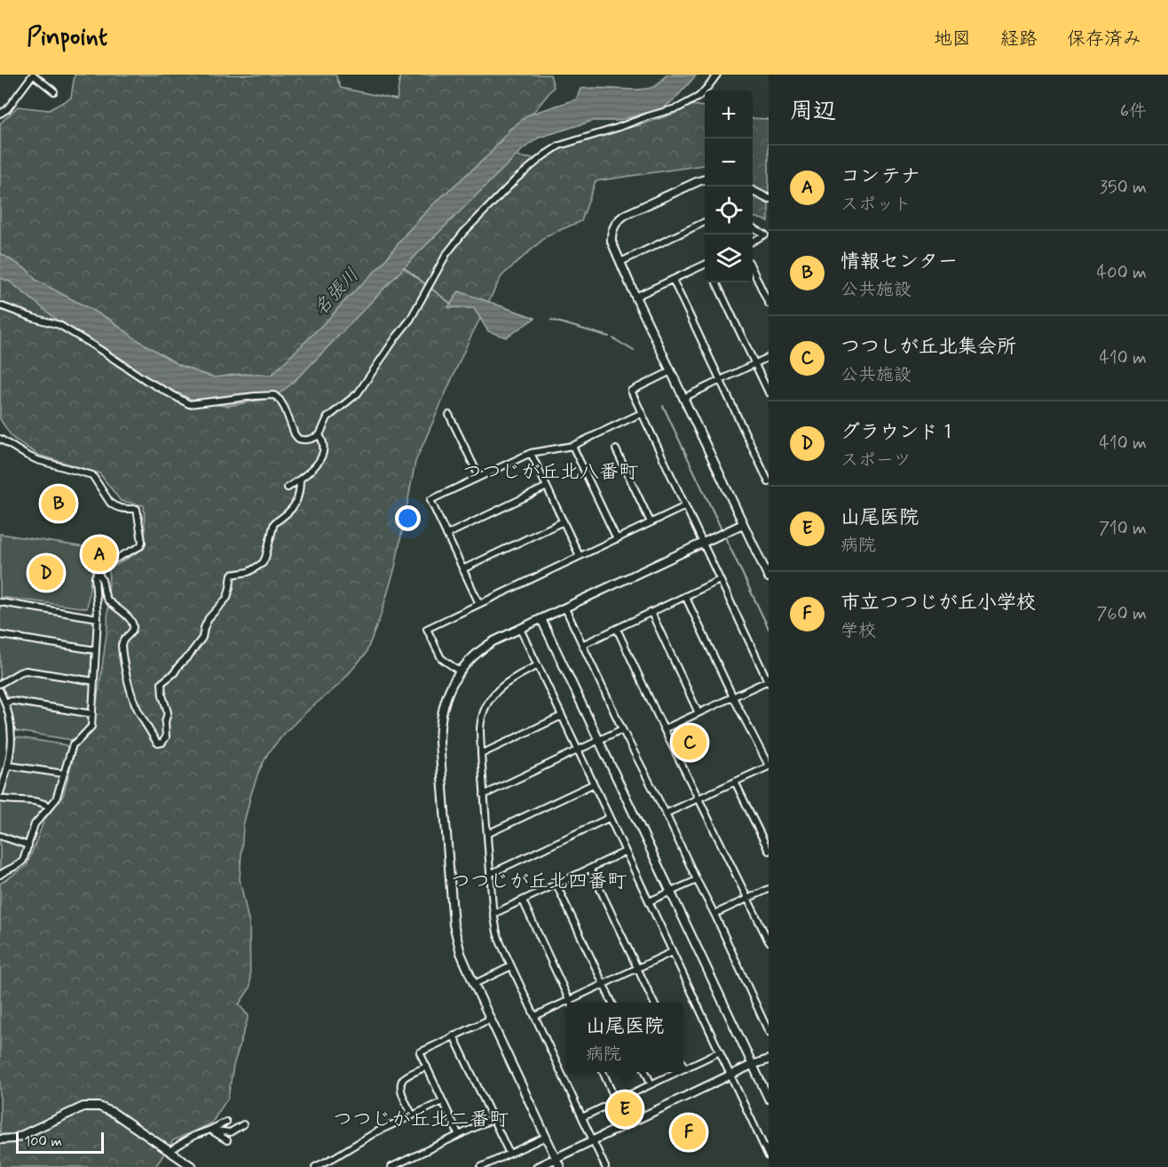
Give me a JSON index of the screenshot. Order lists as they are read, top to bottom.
{
  "districts": ["つつじが丘北八番町", "つつじが丘北四番町", "つつじが丘北二番町"],
  "water": ["名張川"],
  "scale_bar": "100 m",
  "page": {
    "header": "Pinpoint",
    "nav": ["地図", "経路", "保存済み"],
    "heading": ["周辺", "6件"],
    "map_buttons": ["+", "−"],
    "list": [
      {
        "mark": "A",
        "name": "コンテナ",
        "note": "スポット",
        "value": "350 m"
      },
      {
        "mark": "B",
        "name": "情報センター",
        "note": "公共施設",
        "value": "400 m"
      },
      {
        "mark": "C",
        "name": "つつしが丘北集会所",
        "note": "公共施設",
        "value": "410 m"
      },
      {
        "mark": "D",
        "name": "グラウンド１",
        "note": "スポーツ",
        "value": "410 m"
      },
      {
        "mark": "E",
        "name": "山尾医院",
        "note": "病院",
        "value": "710 m"
      },
      {
        "mark": "F",
        "name": "市立つつじが丘小学校",
        "note": "学校",
        "value": "760 m"
      }
    ],
    "pins": [
      "B",
      "A",
      "D",
      "C",
      "E",
      "F"
    ],
    "popup": ["山尾医院", "病院"],
    "scale": "100 m"
  }
}
